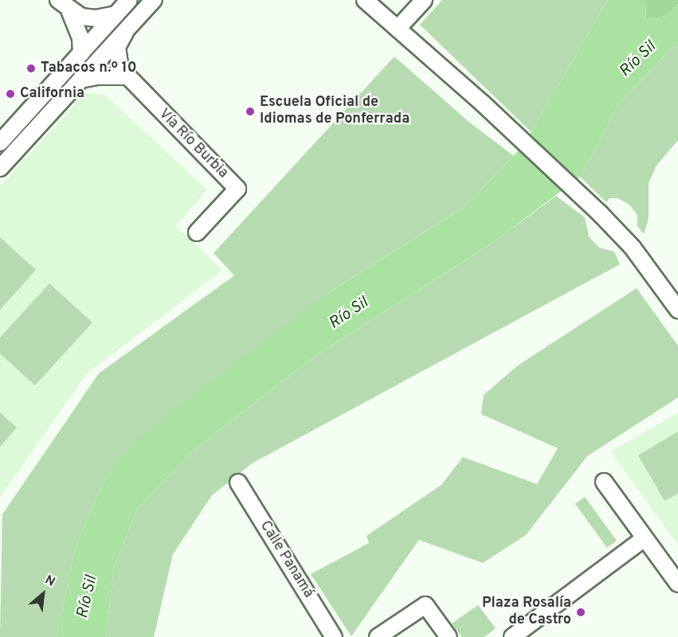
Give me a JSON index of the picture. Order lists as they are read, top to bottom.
{
  "streets": {
    "street": ["Vía Río Burbia", "Calle Panamá"]
  },
  "water": ["Río Sil"],
  "places": [
    "Tabacos n.º 10",
    "California",
    "Escuela Oficial de Idiomas de Ponferrada",
    "Plaza Rosalía de Castro"
  ],
  "north": "top right"
}
